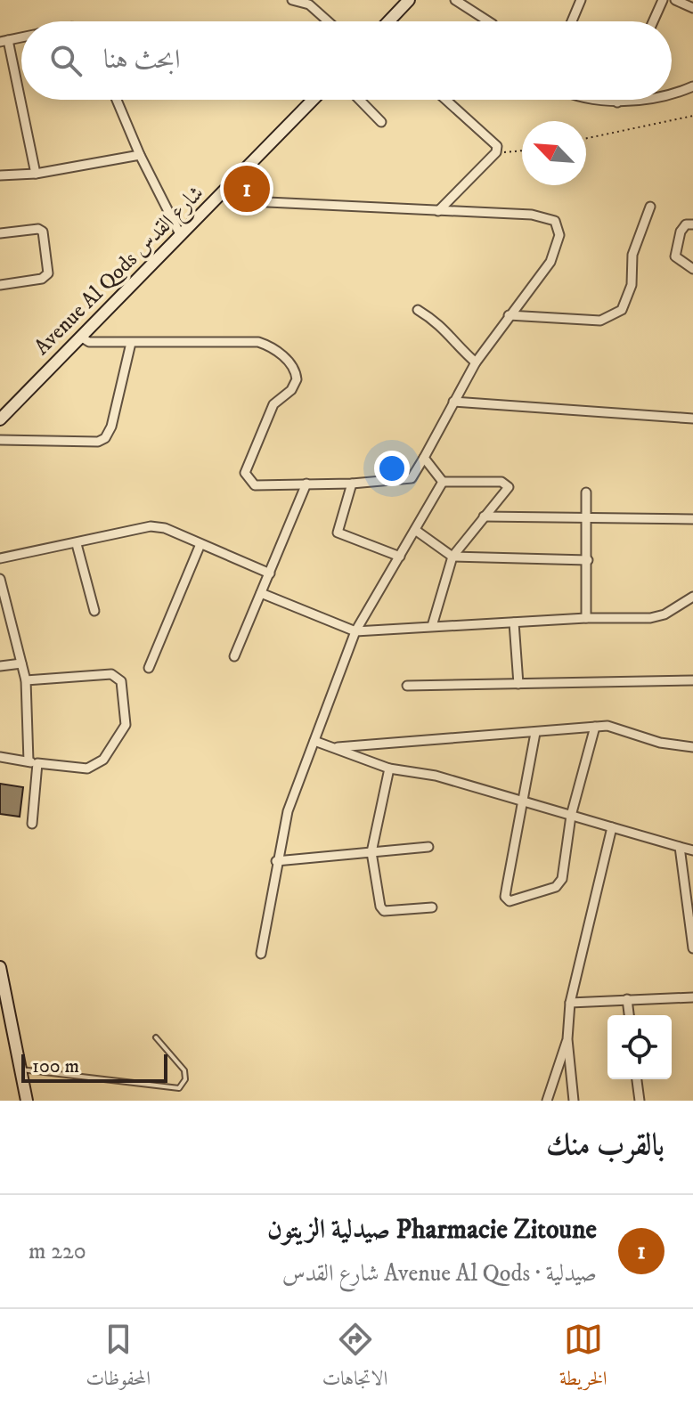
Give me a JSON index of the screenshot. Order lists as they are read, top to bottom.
{
  "streets": {
    "street": ["Avenue Al Qods شارع القدس"]
  },
  "scale_bar": "100 m",
  "north": "top left",
  "page": {
    "search": "ابحث هنا",
    "pins": "1",
    "scale": "100 m",
    "heading": "بالقرب منك",
    "list": [
      {
        "mark": "1",
        "name": "Pharmacie Zitoune صيدلية الزيتون",
        "note": "صيدلية · Avenue Al Qods شارع القدس",
        "value": "220 m"
      }
    ],
    "nav": ["الخريطة", "الاتجاهات", "المحفوظات"]
  }
}
